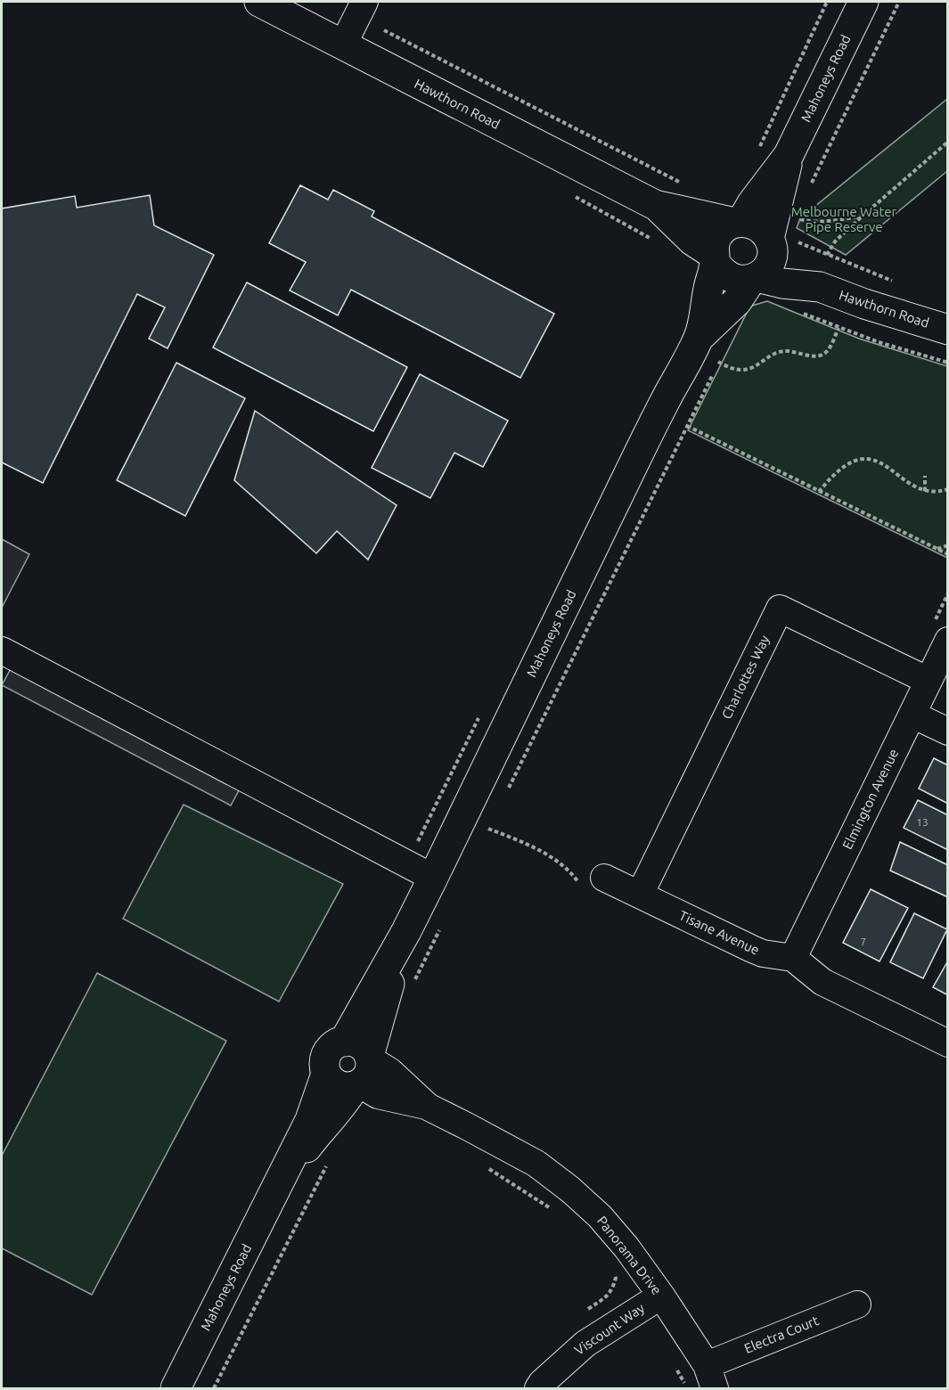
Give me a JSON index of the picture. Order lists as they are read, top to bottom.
{
  "streets": {
    "main road": ["Mahoneys Road", "Hawthorn Road"],
    "street": [
      "Charlottes Way",
      "Elmington Avenue",
      "Tisane Avenue",
      "Panorama Drive",
      "Viscount Way",
      "Electra Court"
    ]
  },
  "crossings": [
    ["Mahoneys Road", "Hawthorn Road"],
    ["Mahoneys Road", "Panorama Drive"],
    ["Charlottes Way", "Elmington Avenue"],
    ["Charlottes Way", "Tisane Avenue"],
    ["Elmington Avenue", "Tisane Avenue"],
    ["Panorama Drive", "Viscount Way"],
    ["Panorama Drive", "Electra Court"]
  ],
  "parks": ["Melbourne Water Pipe Reserve"],
  "house_numbers": ["13", "7"]
}
